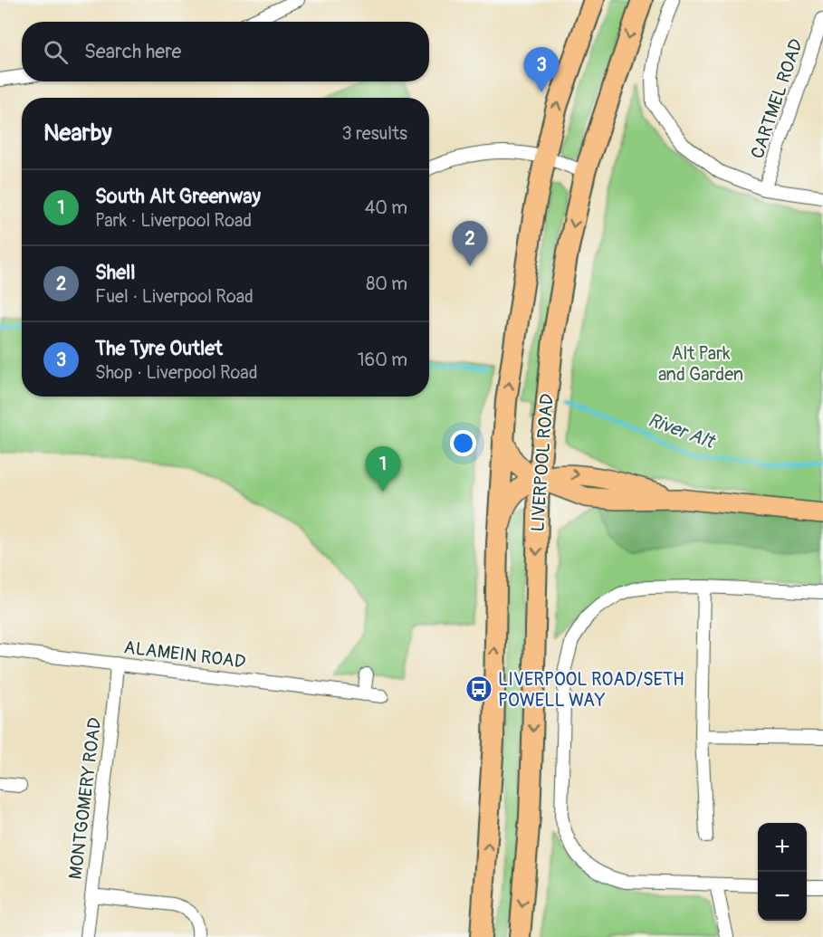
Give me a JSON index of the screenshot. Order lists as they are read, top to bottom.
{
  "streets": {
    "highway": ["LIVERPOOL ROAD"],
    "street": ["CARTMEL ROAD", "ALAMEIN ROAD", "MONTGOMERY ROAD"]
  },
  "crossings": [
    ["ALAMEIN ROAD", "MONTGOMERY ROAD"]
  ],
  "water": ["River Alt"],
  "parks": ["Alt Park and Garden"],
  "places": {
    "bus stop": ["LIVERPOOL ROAD/SETH POWELL WAY"]
  },
  "page": {
    "search": "Search here",
    "pins": ["3", "2", "1"],
    "heading": ["Nearby", "3 results"],
    "list": [
      {
        "mark": "1",
        "name": "South Alt Greenway",
        "note": "Park · Liverpool Road",
        "value": "40 m"
      },
      {
        "mark": "2",
        "name": "Shell",
        "note": "Fuel · Liverpool Road",
        "value": "80 m"
      },
      {
        "mark": "3",
        "name": "The Tyre Outlet",
        "note": "Shop · Liverpool Road",
        "value": "160 m"
      }
    ],
    "map_buttons": ["+", "−"]
  }
}
